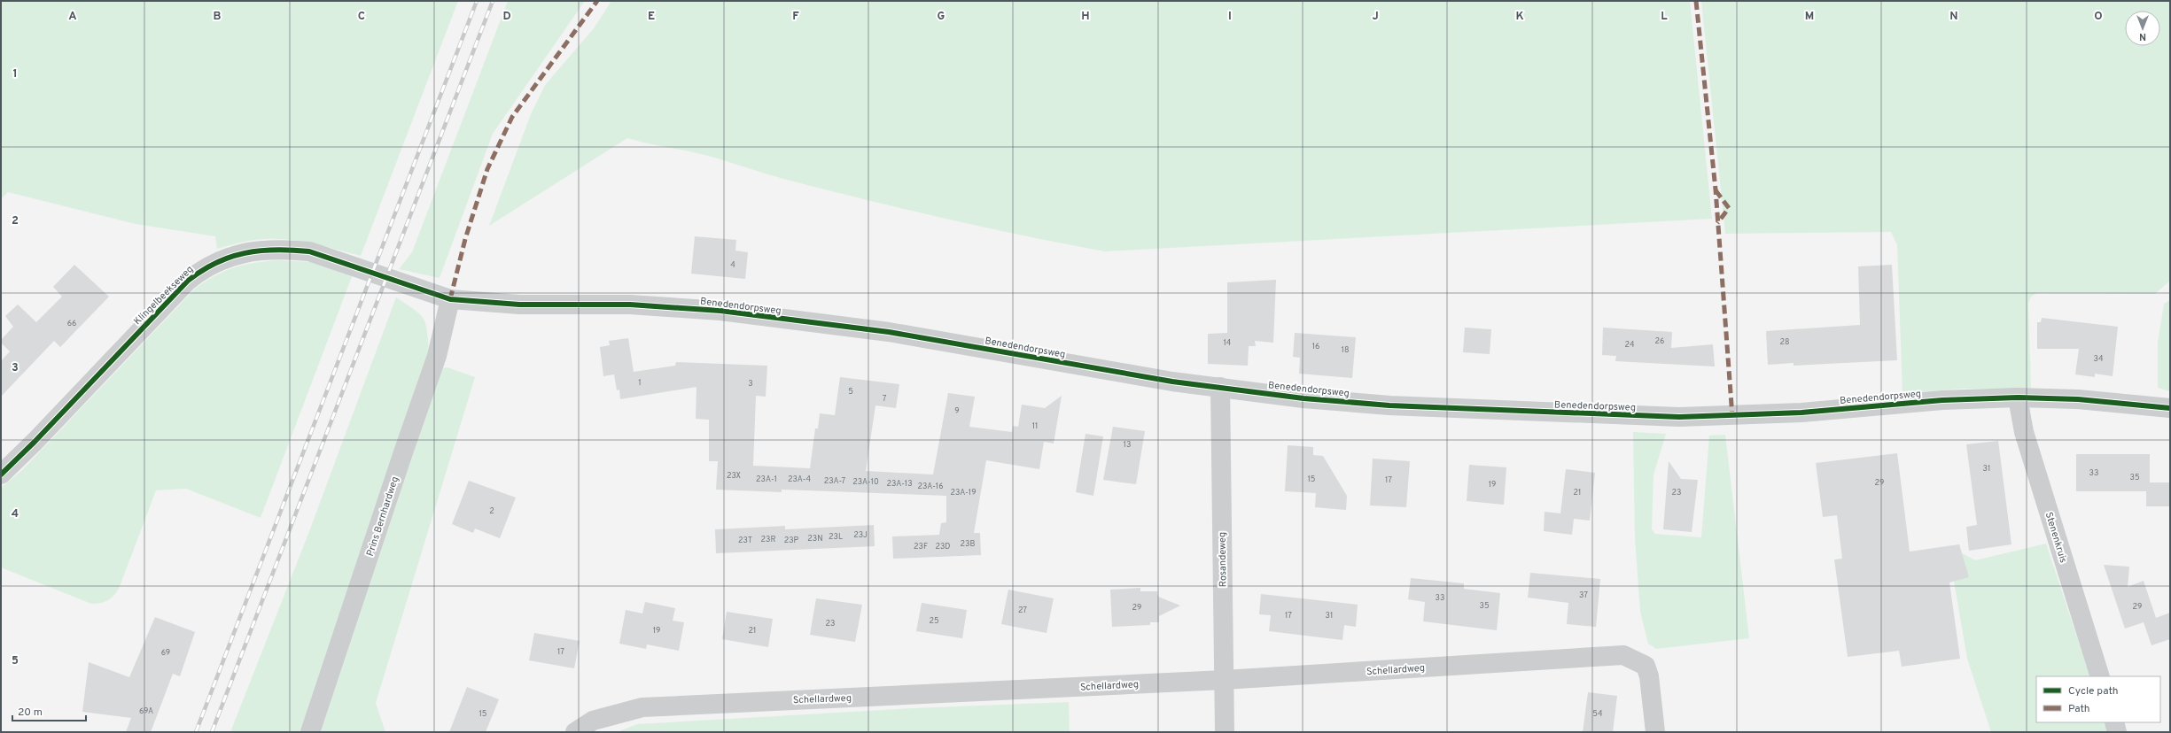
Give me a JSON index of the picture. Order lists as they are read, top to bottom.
{
  "streets": {
    "street": [
      "Klingelbeekseweg",
      "Benedendorpsweg",
      "Prins Bernhardweg",
      "Stenenkruis",
      "Rosandeweg",
      "Schellardweg"
    ]
  },
  "crossings": [
    ["Klingelbeekseweg", "Benedendorpsweg"],
    ["Klingelbeekseweg", "Prins Bernhardweg"],
    ["Benedendorpsweg", "Prins Bernhardweg"],
    ["Benedendorpsweg", "Stenenkruis"],
    ["Benedendorpsweg", "Rosandeweg"],
    ["Rosandeweg", "Schellardweg"]
  ],
  "house_numbers": [
    "4",
    "66",
    "26",
    "28",
    "14",
    "24",
    "16",
    "18",
    "34",
    "1",
    "3",
    "5",
    "7",
    "9",
    "11",
    "13",
    "31",
    "33",
    "23X",
    "35",
    "23A-1",
    "23A-4",
    "15",
    "17",
    "23A-7",
    "23A-10",
    "29",
    "23A-13",
    "19",
    "23A-16",
    "23A-19",
    "21",
    "23",
    "2",
    "23J",
    "23L",
    "23N",
    "23R",
    "23T",
    "23P",
    "23B",
    "23F",
    "23D",
    "37",
    "33",
    "35",
    "29",
    "29",
    "27",
    "17",
    "31",
    "25",
    "23",
    "19",
    "21",
    "17",
    "69",
    "69A",
    "15",
    "54"
  ],
  "legend": ["Cycle path", "Path"],
  "scale_bar": "20 m",
  "north": "bottom",
  "grid": {
    "columns": [
      "A",
      "B",
      "C",
      "D",
      "E",
      "F",
      "G",
      "H",
      "I",
      "J",
      "K",
      "L",
      "M",
      "N",
      "O"
    ],
    "rows": [
      "1",
      "2",
      "3",
      "4",
      "5"
    ]
  }
}
